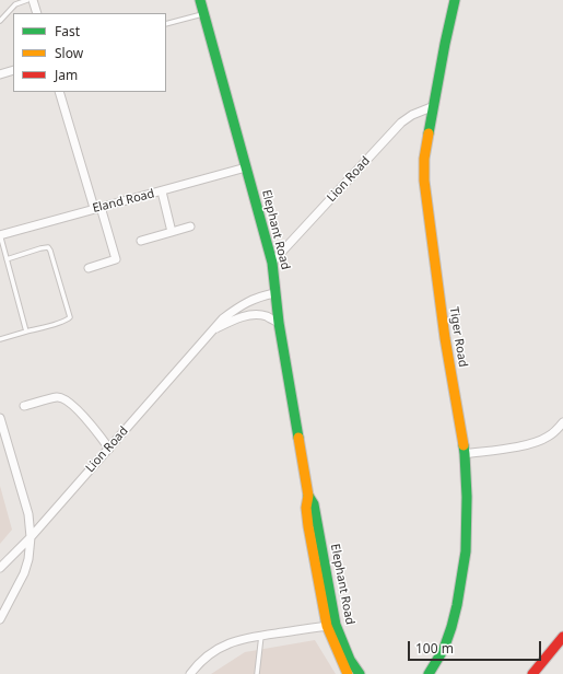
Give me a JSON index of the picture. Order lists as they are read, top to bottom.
{
  "streets": {
    "main road": ["Elephant Road", "Tiger Road"],
    "street": ["Lion Road", "Eland Road"]
  },
  "crossings": [
    ["Lion Road", "Elephant Road"],
    ["Lion Road", "Tiger Road"],
    ["Eland Road", "Elephant Road"]
  ],
  "legend": ["Fast", "Slow", "Jam"],
  "scale_bar": "100 m"
}
